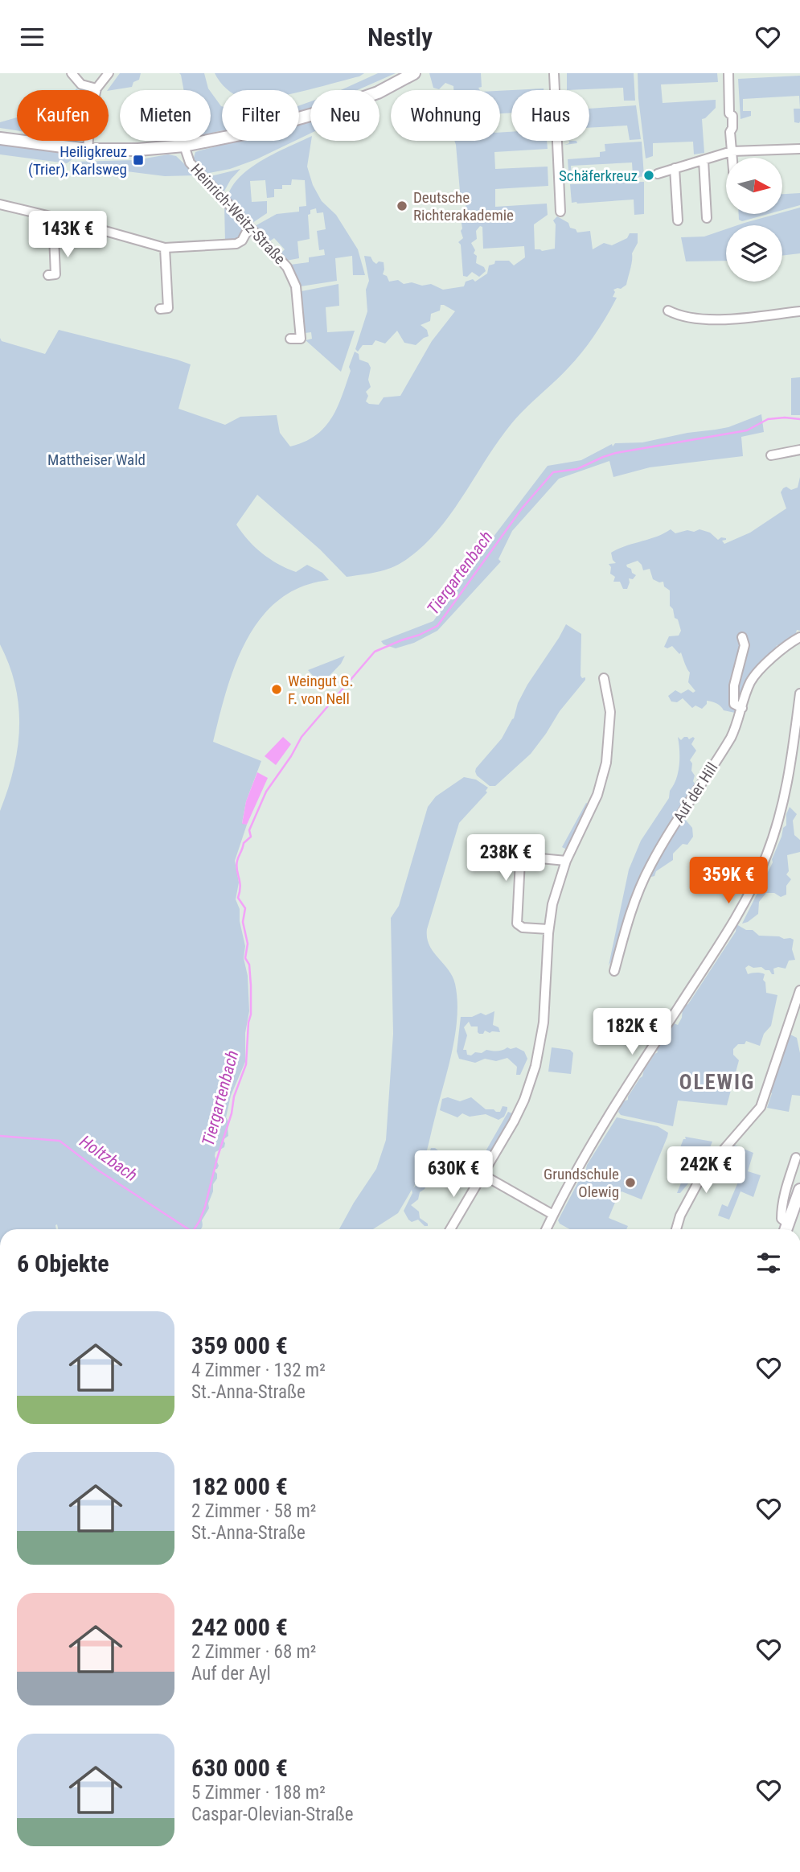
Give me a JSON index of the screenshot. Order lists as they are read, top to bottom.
{
  "streets": {
    "street": ["Heinrich-Weitz-Straße", "Auf der Hill"]
  },
  "districts": ["OLEWIG"],
  "water": ["Tiergartenbach", "Holtzbach"],
  "parks": ["Mattheiser Wald"],
  "places": {
    "transit": ["Heiligkreuz (Trier), Karlsweg"],
    "other": [
      "Schäferkreuz",
      "Deutsche Richterakademie",
      "Weingut G. F. von Nell",
      "Grundschule Olewig"
    ]
  },
  "north": "right",
  "page": {
    "header": "Nestly",
    "chip": [
      "Kaufen",
      "Mieten",
      "Filter",
      "Neu",
      "Wohnung",
      "Haus"
    ],
    "price": [
      "143K €",
      "238K €",
      "359K €",
      "182K €",
      "242K €",
      "630K €"
    ],
    "heading": "6 Objekte",
    "list": [
      {
        "name": "359 000 €",
        "note": "4 Zimmer · 132 m² · St.-Anna-Straße"
      },
      {
        "name": "182 000 €",
        "note": "2 Zimmer · 58 m² · St.-Anna-Straße"
      },
      {
        "name": "242 000 €",
        "note": "2 Zimmer · 68 m² · Auf der Ayl"
      },
      {
        "name": "630 000 €",
        "note": "5 Zimmer · 188 m² · Caspar-Olevian-Straße"
      }
    ]
  }
}
